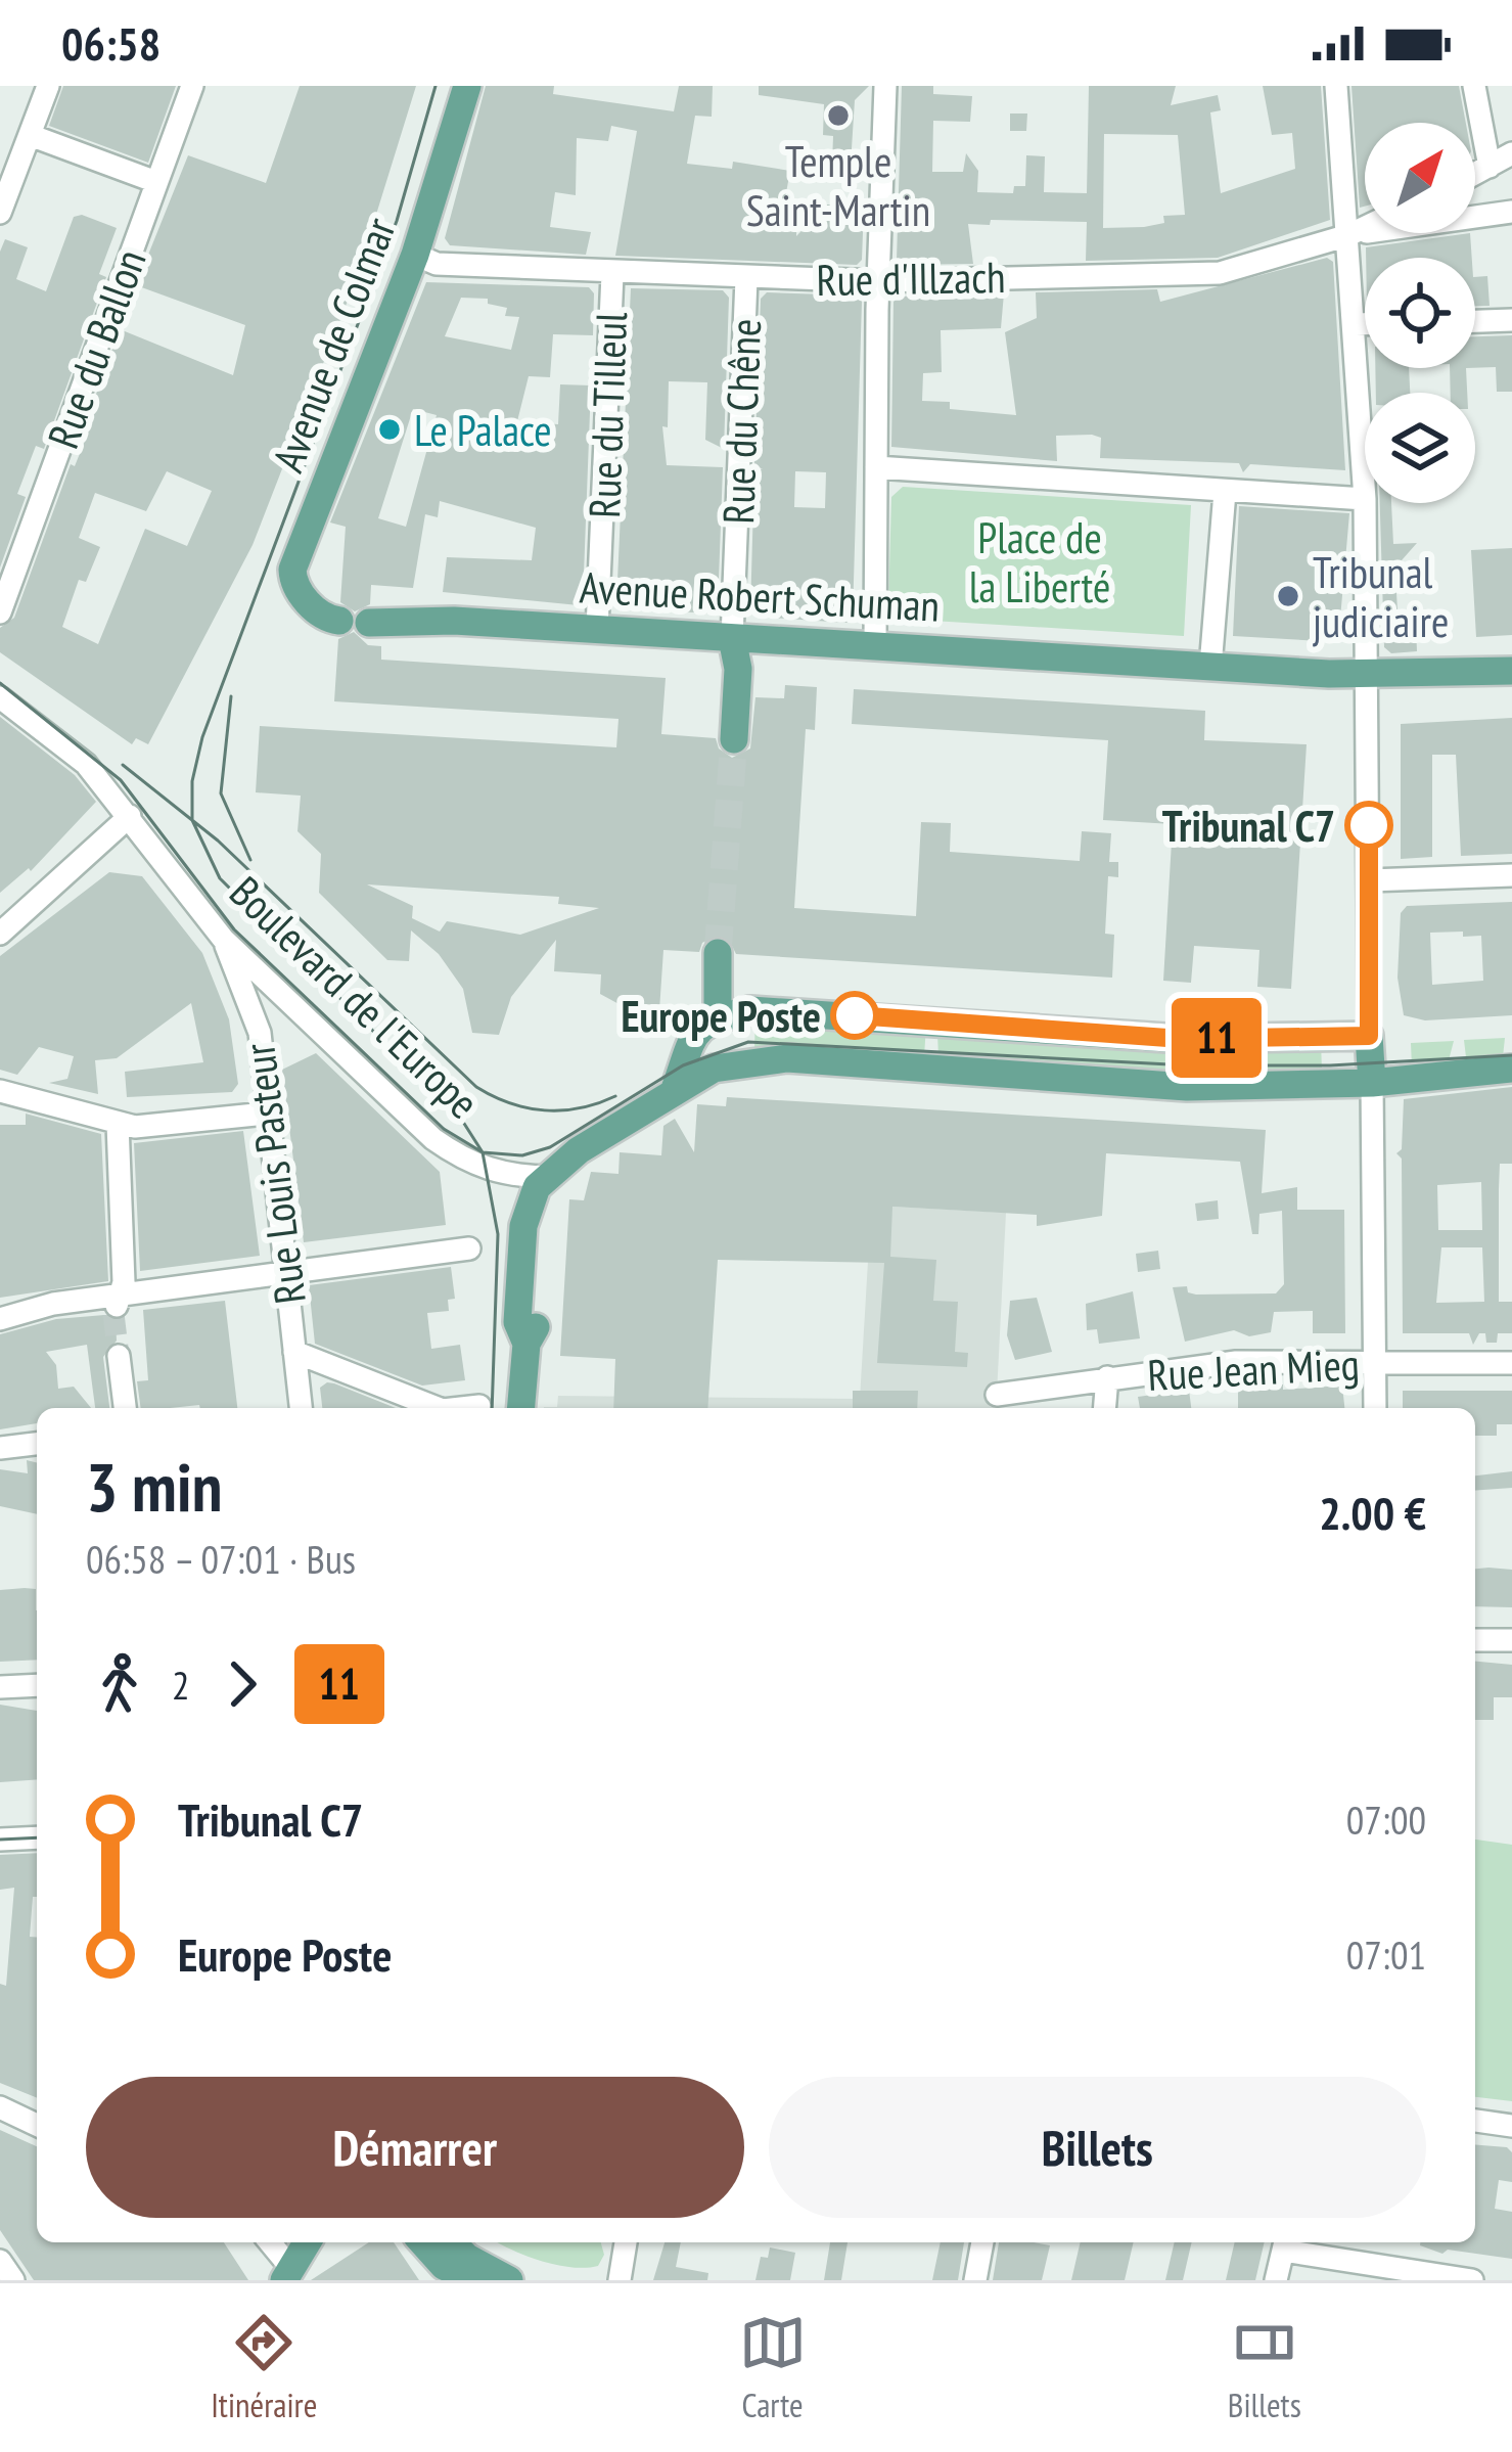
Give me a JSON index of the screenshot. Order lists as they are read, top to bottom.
{
  "streets": {
    "main road": ["Avenue de Colmar", "Avenue Robert Schuman"],
    "street": [
      "Rue d'Illzach",
      "Rue du Ballon",
      "Rue du Tilleul",
      "Rue du Chêne",
      "Boulevard de l'Europe",
      "Rue Louis Pasteur",
      "Rue Jean Mieg"
    ]
  },
  "crossings": [
    ["Rue d'Illzach", "Avenue de Colmar"],
    ["Rue d'Illzach", "Rue du Tilleul"],
    ["Rue d'Illzach", "Rue du Chêne"],
    ["Rue du Tilleul", "Avenue Robert Schuman"],
    ["Rue du Chêne", "Avenue Robert Schuman"],
    ["Boulevard de l'Europe", "Rue Louis Pasteur"]
  ],
  "parks": ["Place de la Liberté"],
  "places": [
    "Temple Saint-Martin",
    "Le Palace",
    "Tribunal judiciaire",
    "Tribunal C7",
    "Europe Poste"
  ],
  "lines": ["bus line 11"],
  "north": "top right",
  "page": {
    "status": "06:58",
    "on_map": "11",
    "heading": ["3 min", "06:58 – 07:01 · Bus", "2.00 €"],
    "legs": ["2", "11"],
    "list": [
      {
        "name": "Tribunal C7",
        "value": "07:00"
      },
      {
        "name": "Europe Poste",
        "value": "07:01"
      }
    ],
    "buttons": ["Démarrer", "Billets"],
    "tabs": ["Itinéraire", "Carte", "Billets"]
  }
}
